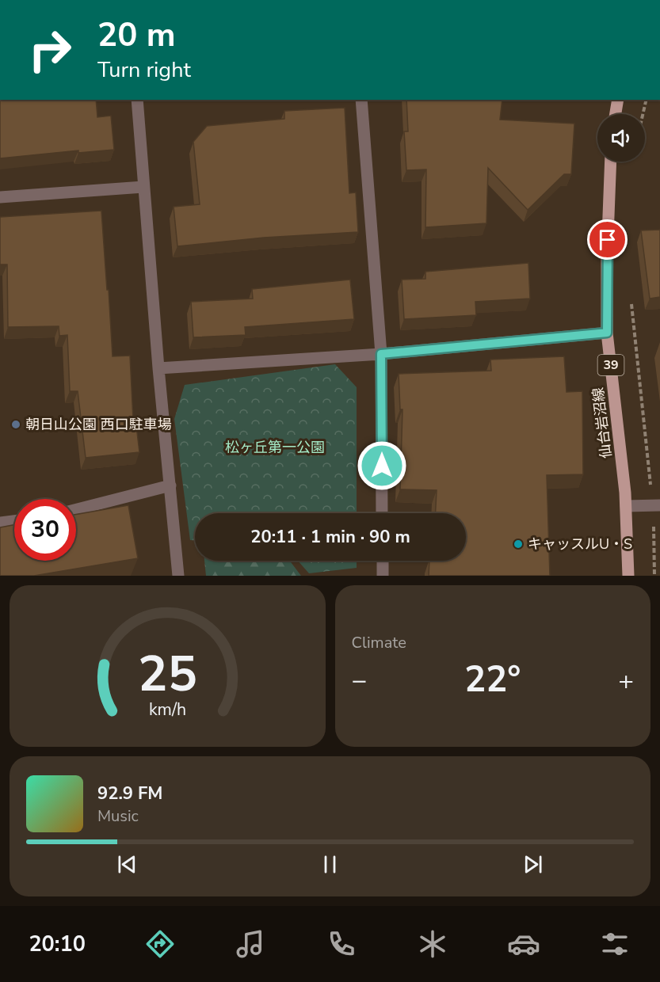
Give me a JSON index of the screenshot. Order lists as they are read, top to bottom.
{
  "streets": {
    "main road": ["39", "仙台岩沼線"]
  },
  "parks": ["松ヶ丘第一公園"],
  "places": ["朝日山公園 西口駐車場", "キャッスルU・S"],
  "page": {
    "turn": ["20 m", "Turn right"],
    "limit": "30",
    "trip": "20:11 · 1 min · 90 m",
    "tile": "Climate",
    "heat": ["−", "22°", "+"],
    "song": ["92.9 FM", "Music"],
    "tabs": "20:10",
    "gauge": ["25", "km/h"]
  }
}
